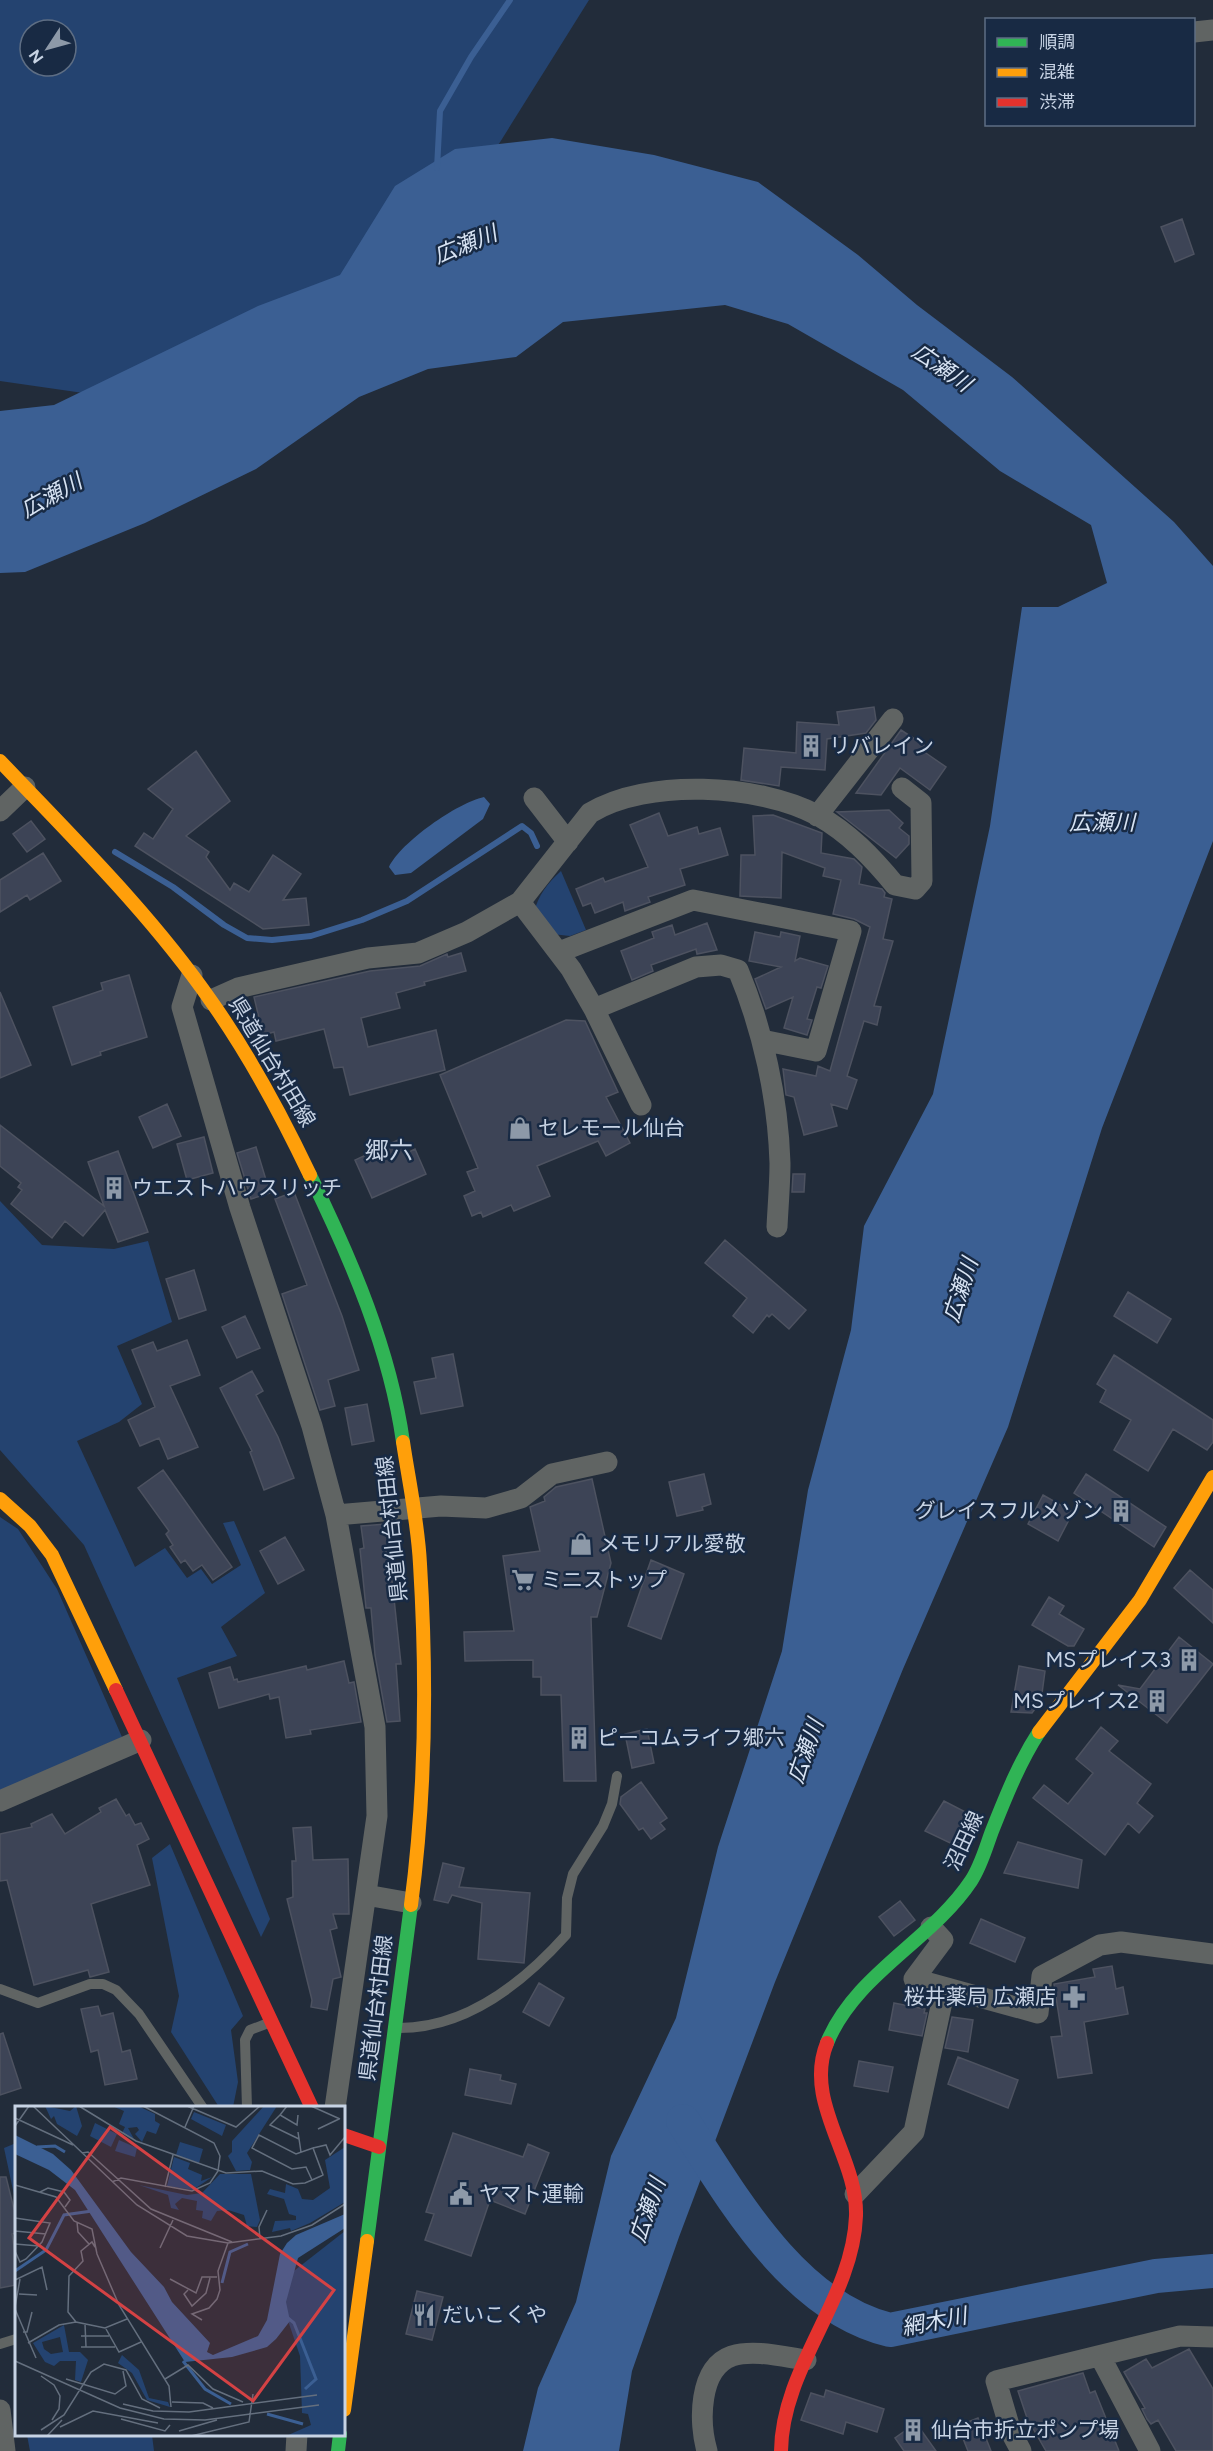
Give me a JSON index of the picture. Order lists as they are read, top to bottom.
{
  "streets": {
    "street": ["県道仙台村田線", "沼田線"]
  },
  "districts": ["郷六"],
  "water": ["広瀬川", "網木川"],
  "places": {
    "building": [
      "リバレイン",
      "ウエストハウスリッチ",
      "グレイスフルメゾン",
      "MSプレイス3",
      "MSプレイス2",
      "ピーコムライフ郷六",
      "仙台市折立ポンプ場"
    ],
    "shop": ["セレモール仙台", "メモリアル愛敬"],
    "supermarket": ["ミニストップ"],
    "pharmacy": ["桜井薬局 広瀬店"],
    "public building": ["ヤマト運輸"],
    "restaurant": ["だいこくや"]
  },
  "legend": ["順調", "混雑", "渋滞"],
  "north": "bottom left"
}
